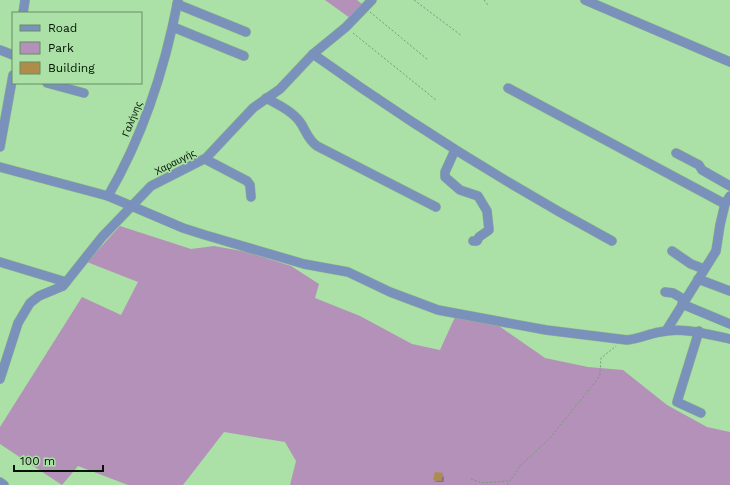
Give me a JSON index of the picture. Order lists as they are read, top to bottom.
{
  "streets": {
    "street": ["Γαλήνης", "Χαραυγής"]
  },
  "legend": ["Road", "Park", "Building"],
  "scale_bar": "100 m"
}
